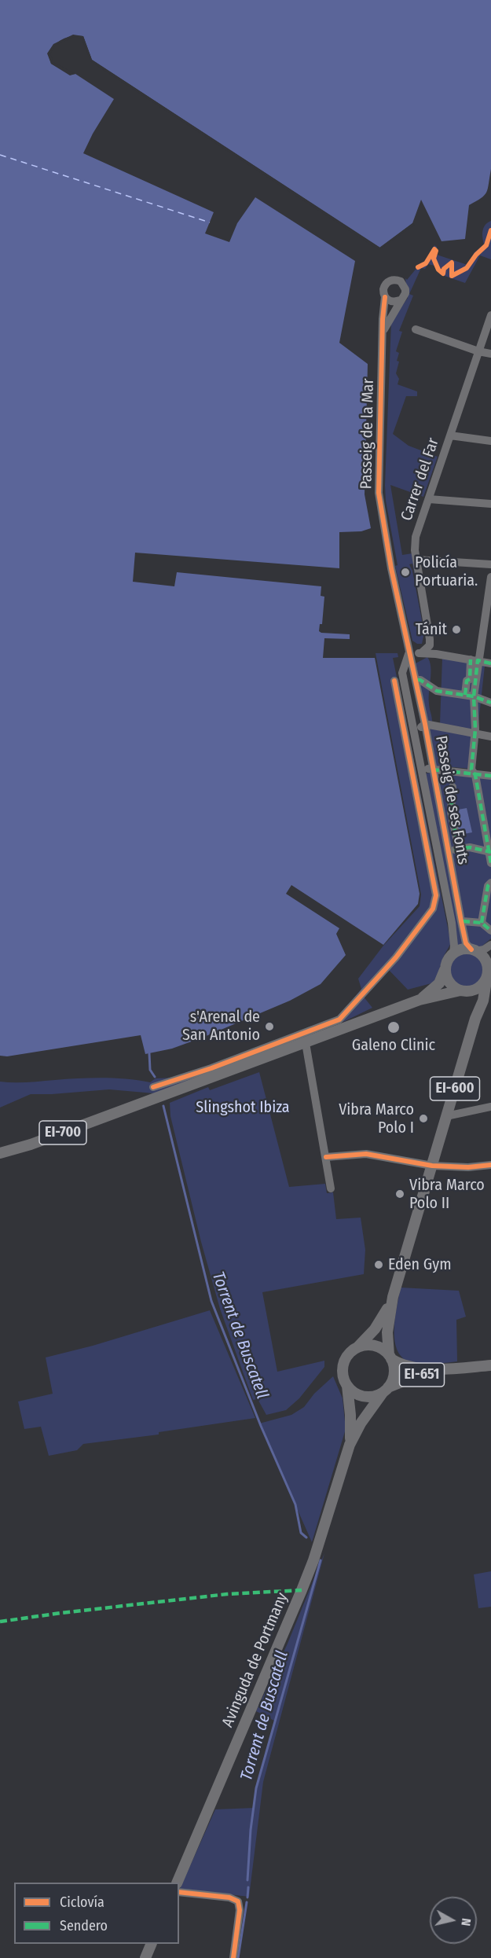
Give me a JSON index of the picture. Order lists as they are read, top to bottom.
{
  "streets": {
    "main road": [
      "EI-600",
      "EI-700",
      "EI-651",
      "Avinguda de Portmany"
    ],
    "street": ["Passeig de la Mar", "Carrer del Far", "Passeig de ses Fonts"]
  },
  "crossings": [
    ["Passeig de la Mar", "Passeig de ses Fonts"],
    ["Passeig de ses Fonts", "EI-600"],
    ["Passeig de ses Fonts", "EI-700"],
    ["EI-600", "EI-700"],
    ["EI-600", "EI-651"],
    ["EI-600", "Avinguda de Portmany"],
    ["EI-651", "Avinguda de Portmany"]
  ],
  "water": ["Torrent de Buscatell"],
  "parks": ["Slingshot Ibiza"],
  "places": [
    "Policía Portuaria.",
    "Tánit",
    "s'Arenal de San Antonio",
    "Galeno Clinic",
    "Vibra Marco Polo I",
    "Vibra Marco Polo II",
    "Eden Gym"
  ],
  "legend": ["Ciclovía", "Sendero"],
  "north": "right"
}
